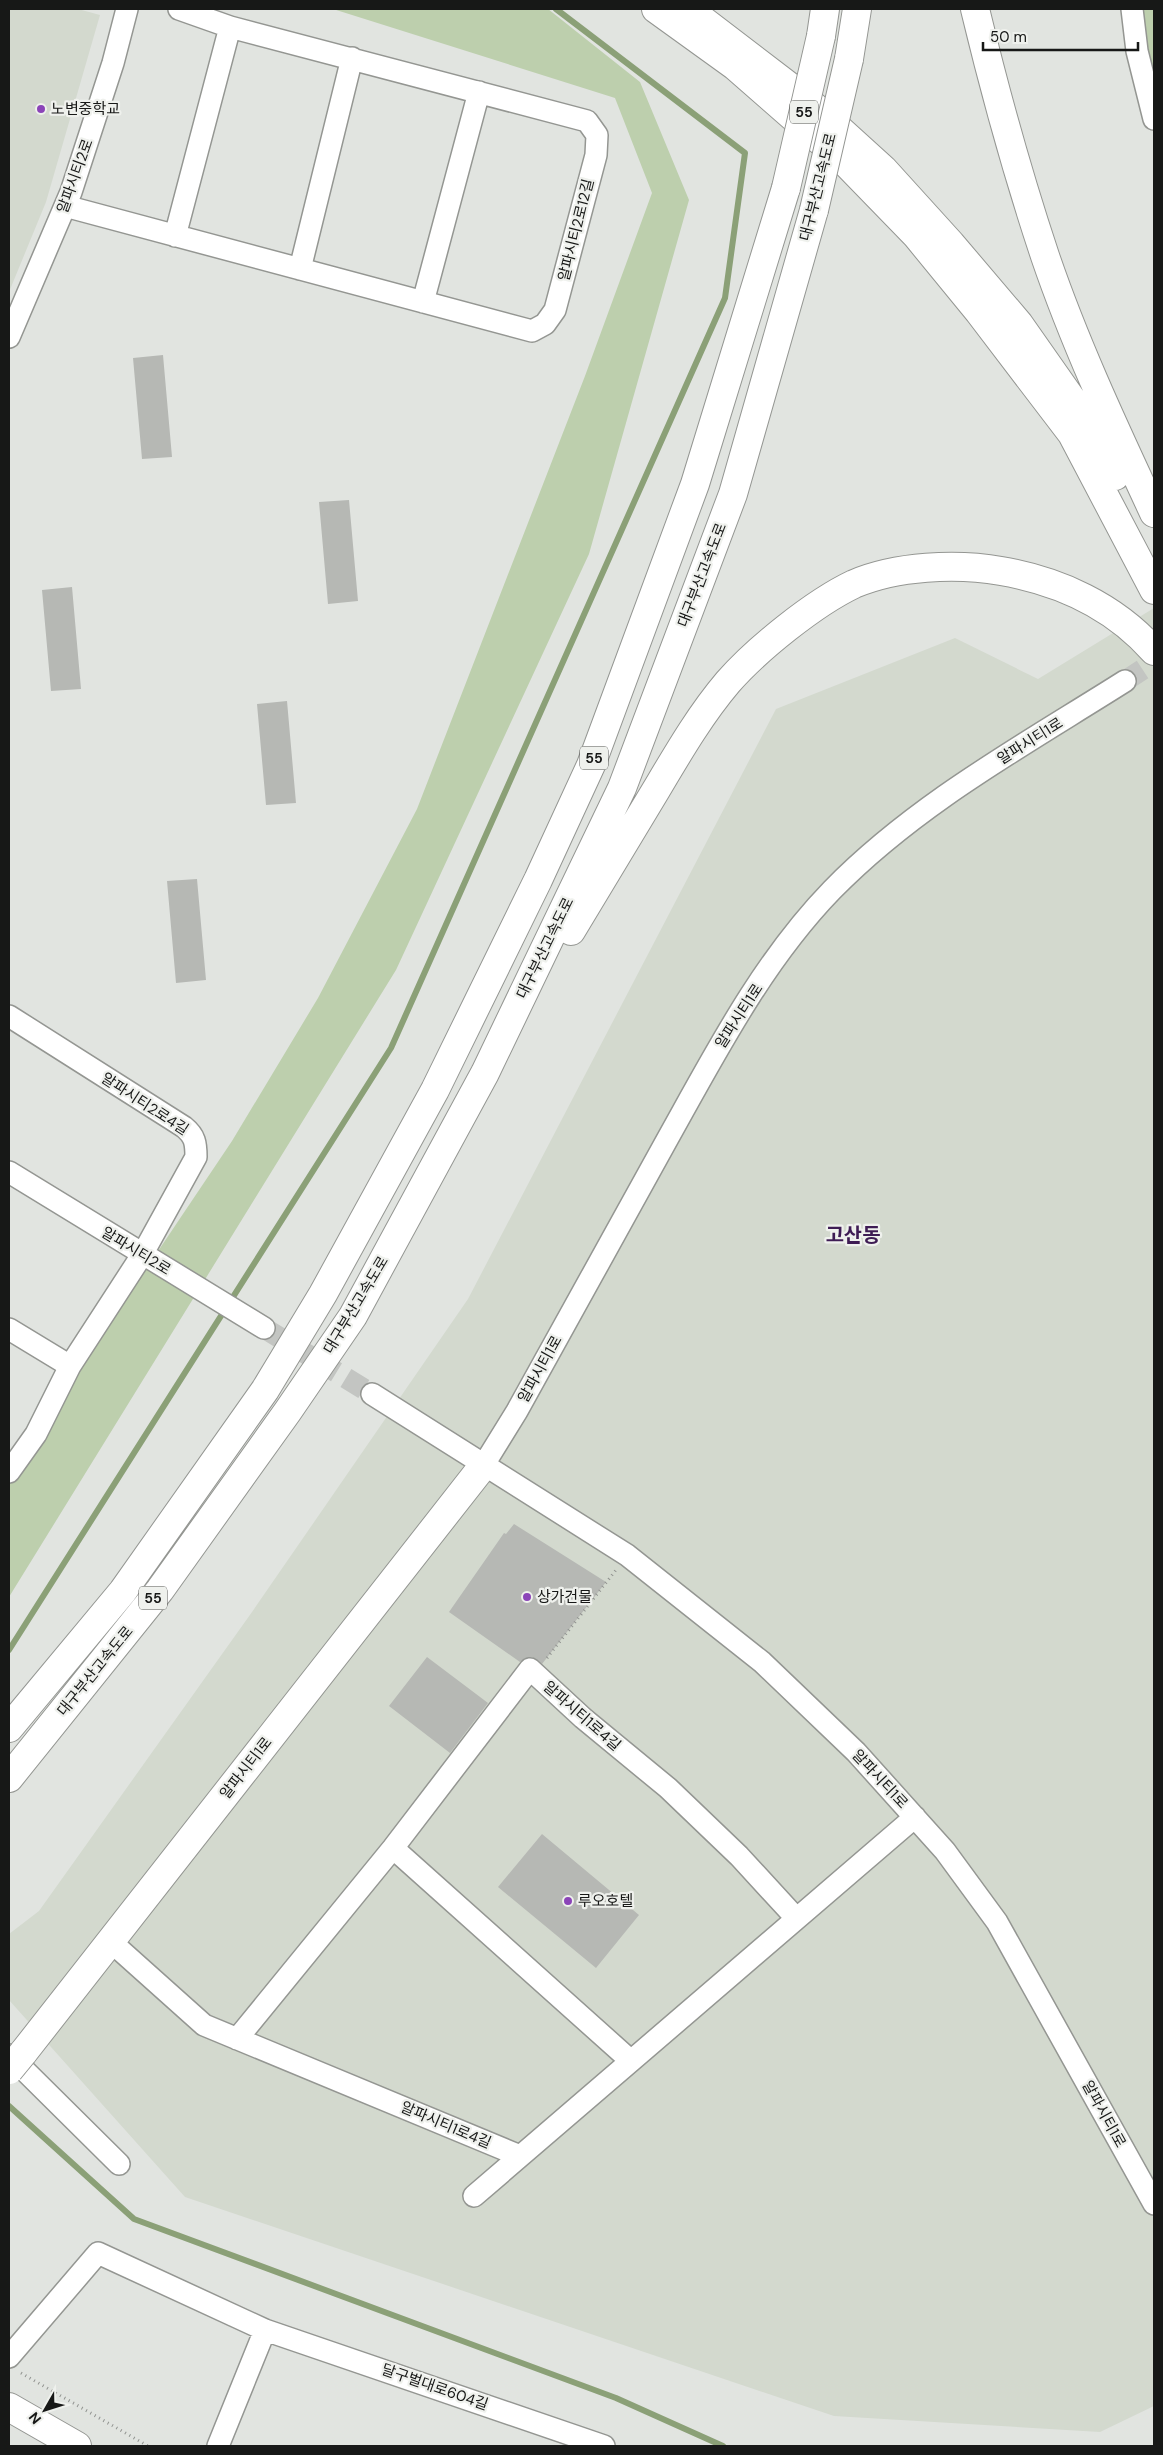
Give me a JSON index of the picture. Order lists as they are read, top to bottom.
{
  "streets": {
    "main road": ["55", "대구부산고속도로", "알파시티1로"],
    "street": [
      "알파시티2로",
      "알파시티2로12길",
      "알파시티2로4길",
      "알파시티1로4길",
      "달구벌대로604길"
    ]
  },
  "crossings": [
    ["알파시티2로", "알파시티2로12길"],
    ["알파시티2로", "알파시티2로4길"],
    ["알파시티1로", "알파시티1로4길"]
  ],
  "districts": ["고산동"],
  "places": ["노변중학교", "상가건물", "루오호텔"],
  "scale_bar": "50 m",
  "north": "bottom left"
}
